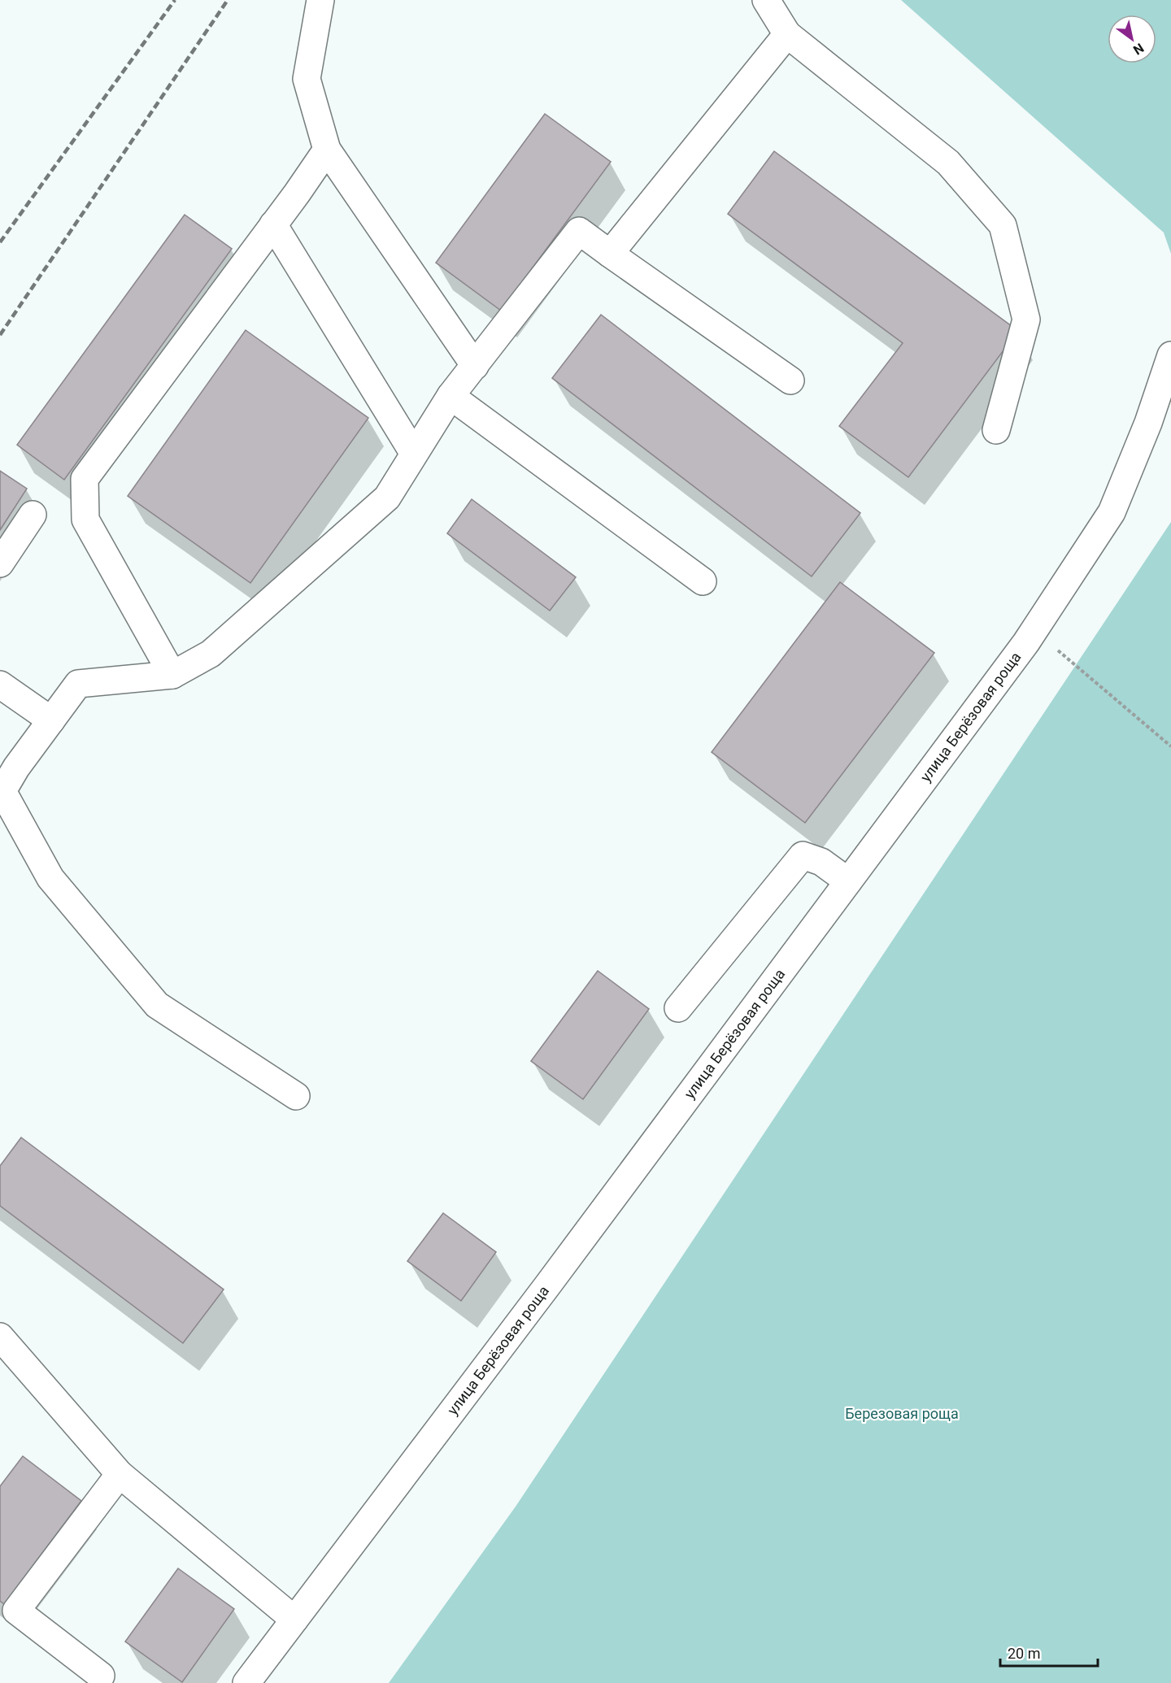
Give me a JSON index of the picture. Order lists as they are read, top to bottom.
{
  "streets": {
    "street": ["улица Берёзовая роща"]
  },
  "parks": ["Березовая роща"],
  "scale_bar": "20 m",
  "north": "bottom right"
}
